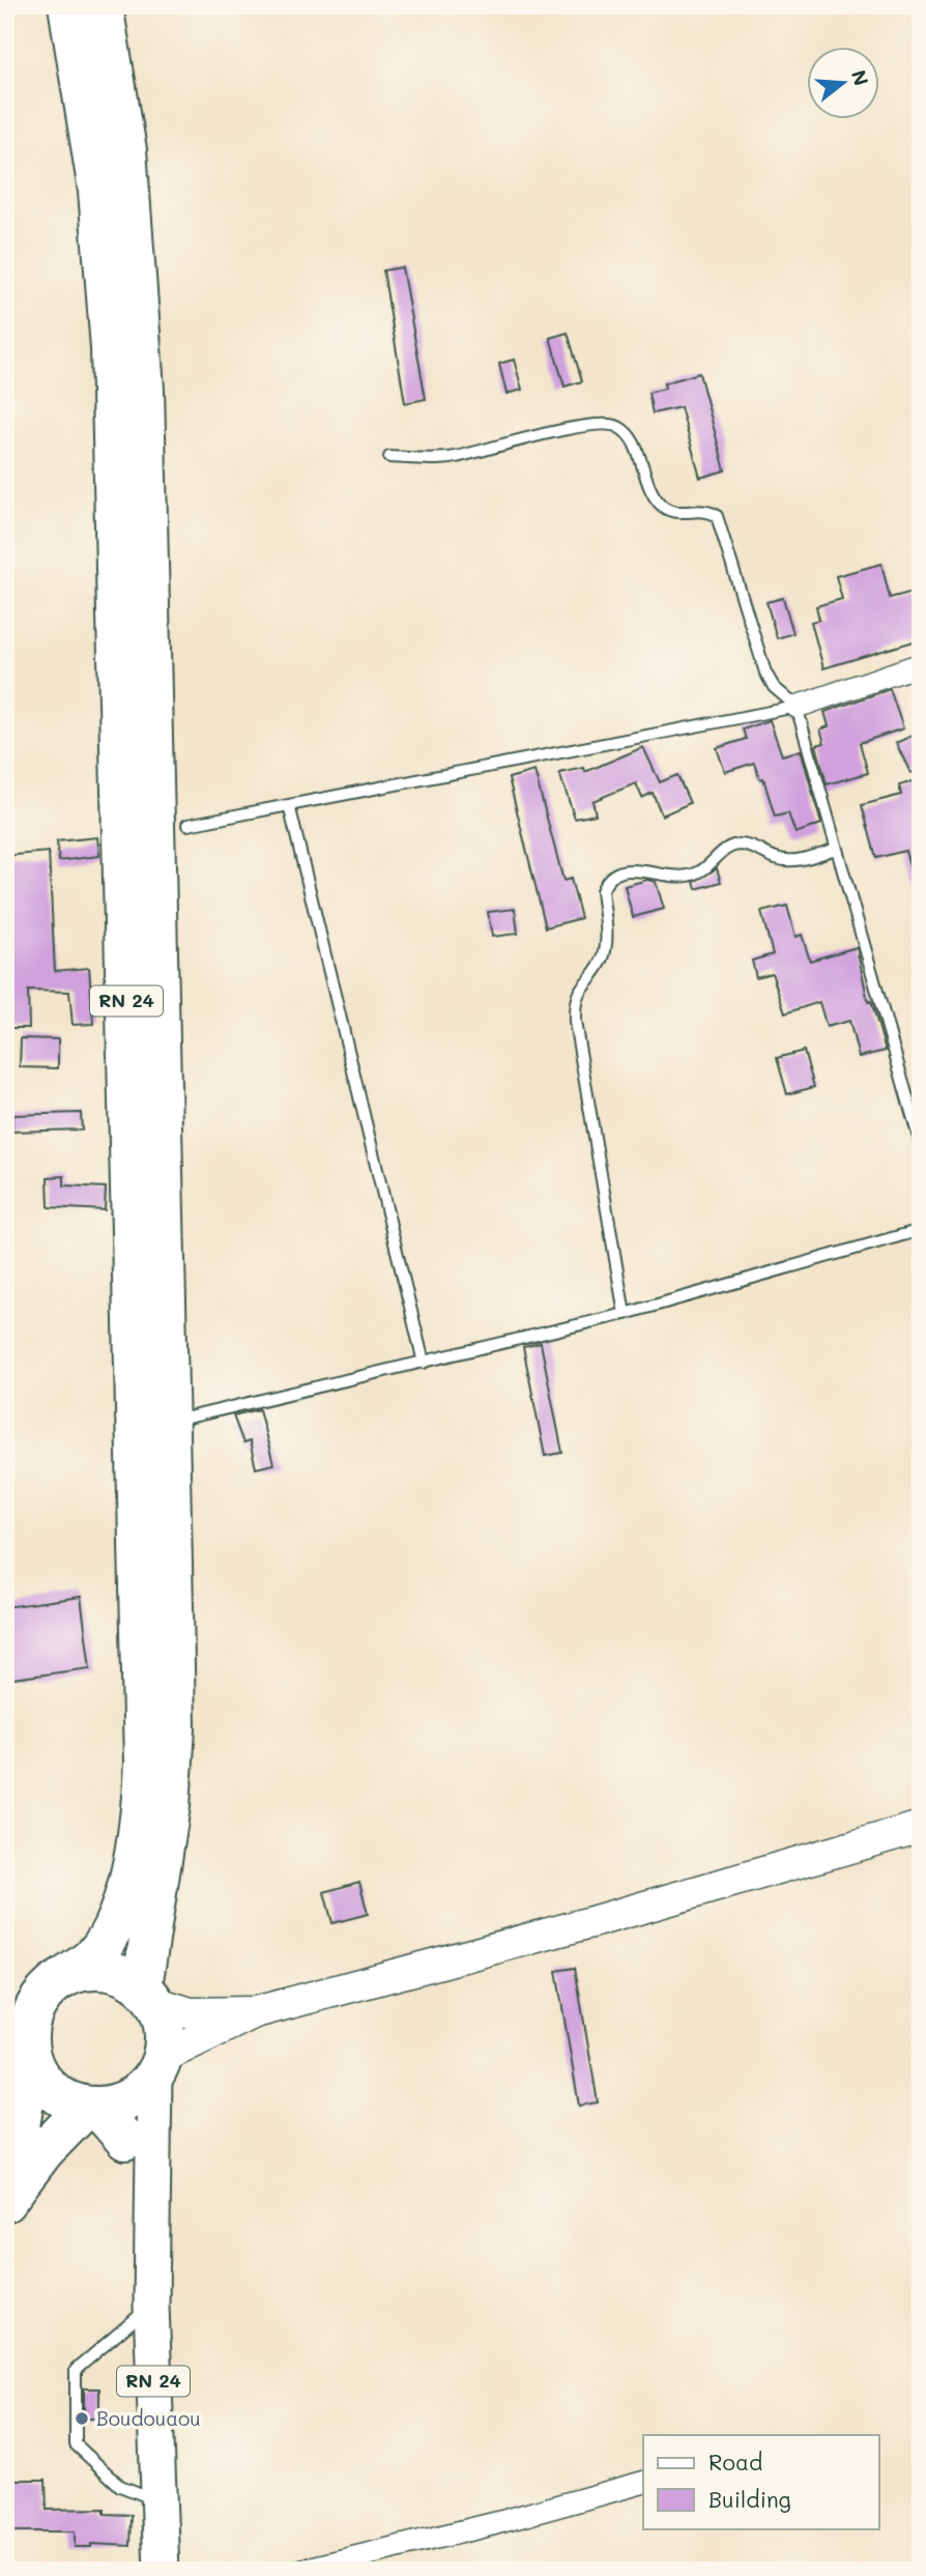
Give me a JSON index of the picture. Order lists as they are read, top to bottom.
{
  "streets": {
    "highway": ["RN 24"]
  },
  "places": ["Boudouaou"],
  "legend": ["Road", "Building"],
  "north": "right"
}
